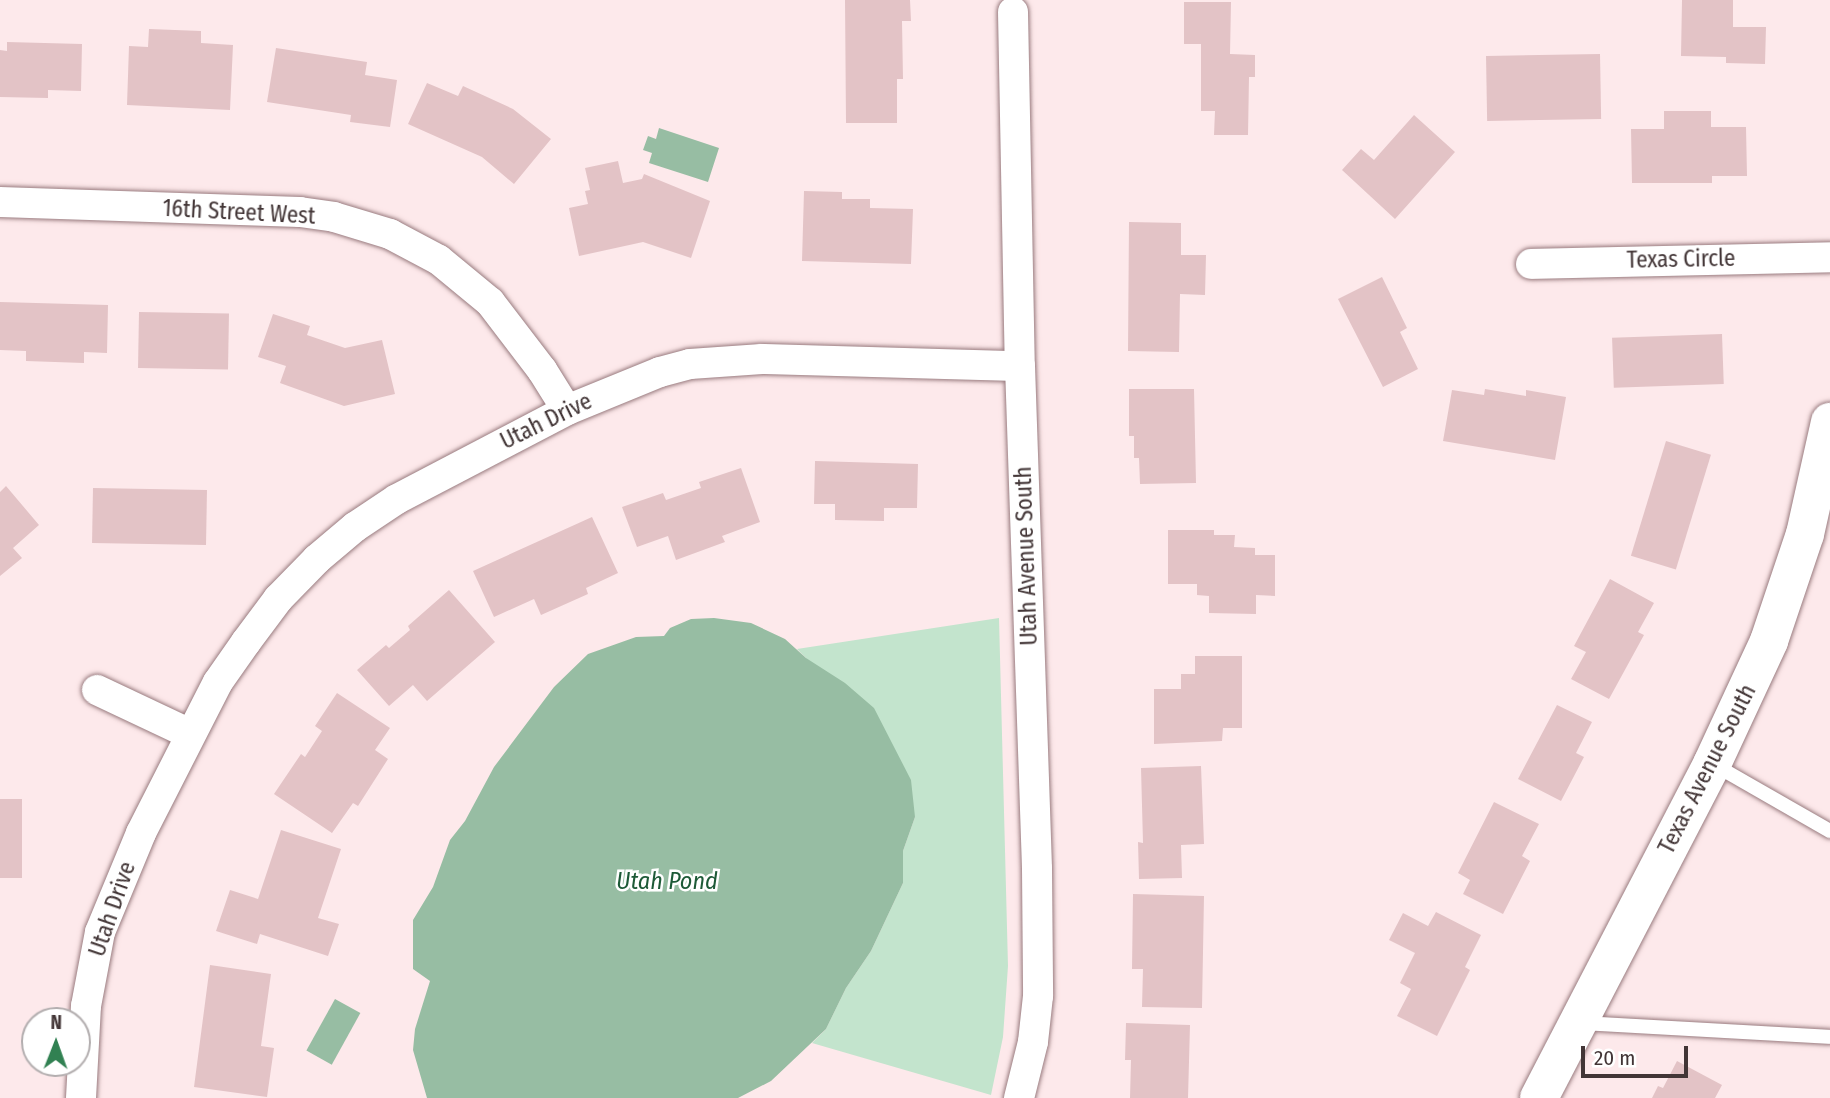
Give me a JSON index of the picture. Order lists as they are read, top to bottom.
{
  "streets": {
    "street": [
      "16th Street West",
      "Texas Circle",
      "Utah Drive",
      "Utah Avenue South",
      "Texas Avenue South"
    ]
  },
  "crossings": [
    ["16th Street West", "Utah Drive"],
    ["Utah Drive", "Utah Avenue South"]
  ],
  "water": ["Utah Pond"],
  "scale_bar": "20 m",
  "north": "top"
}
